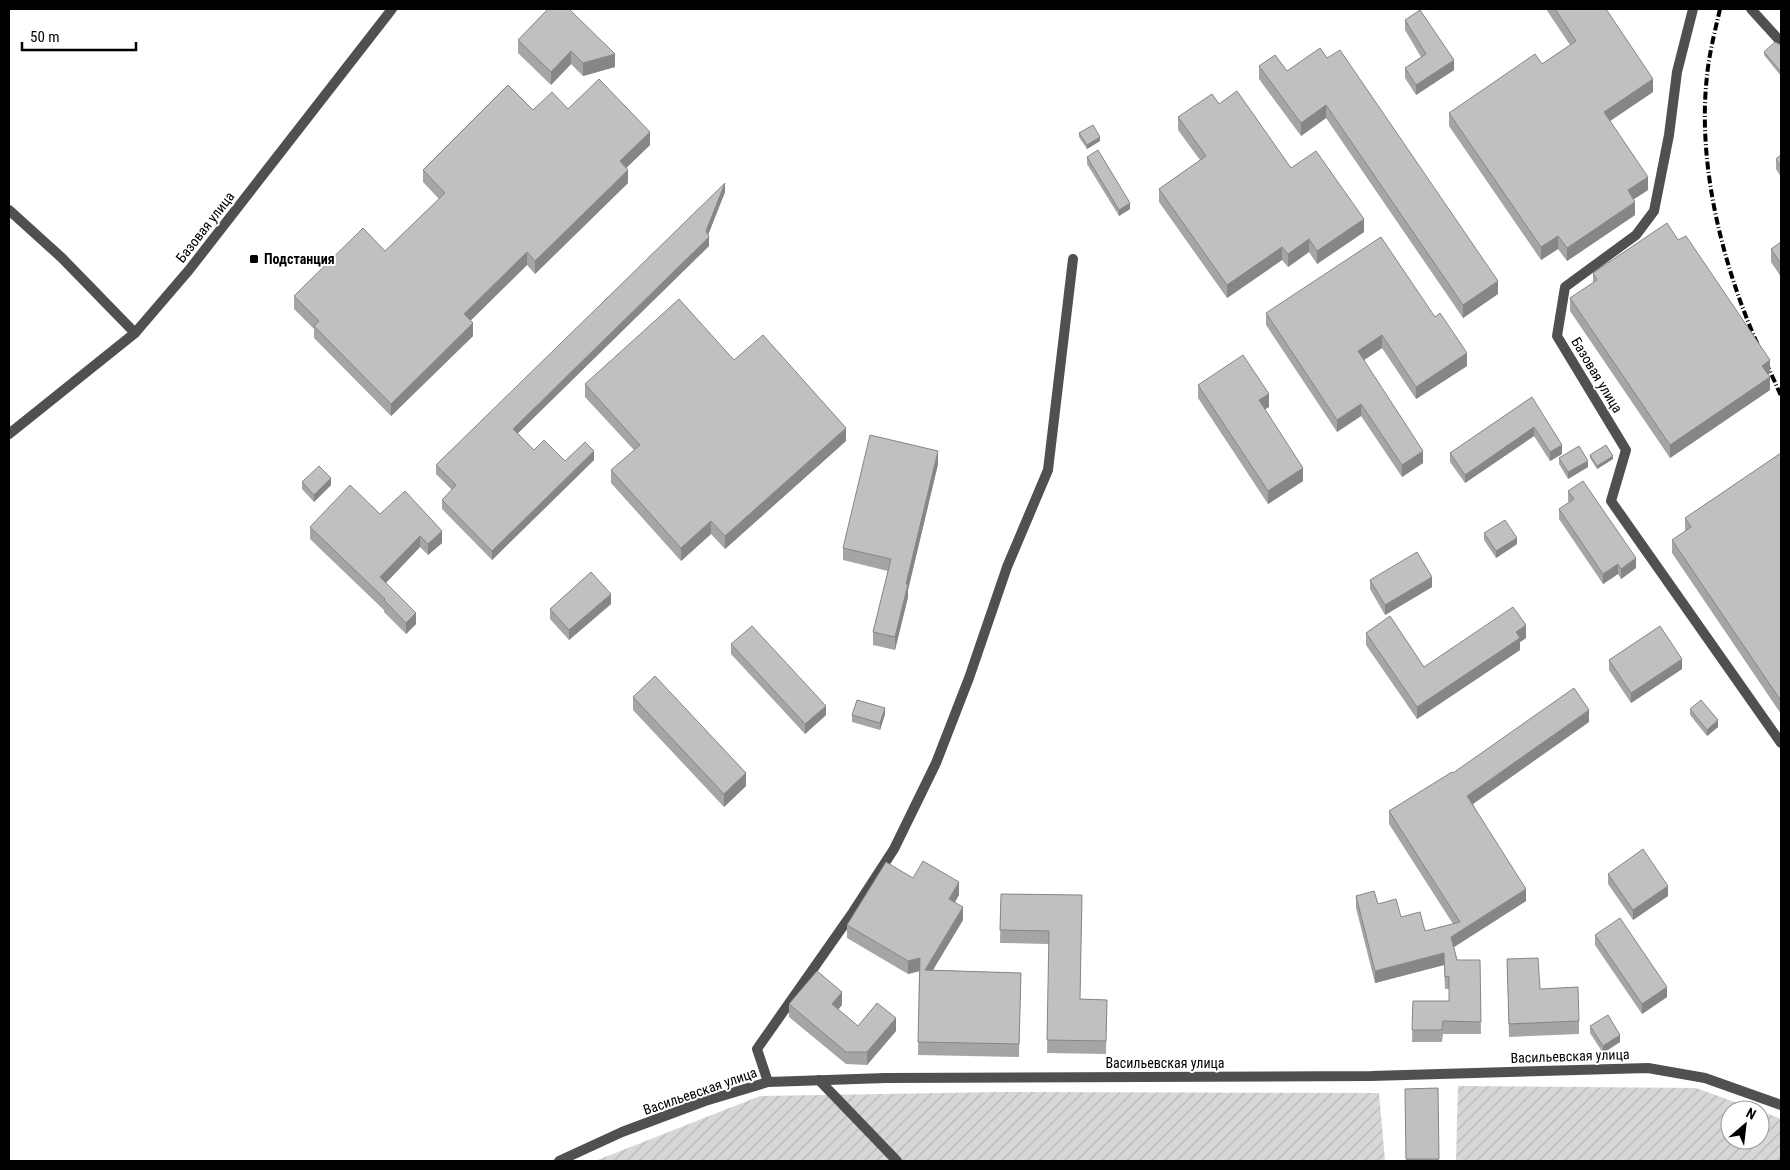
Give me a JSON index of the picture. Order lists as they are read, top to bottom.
{
  "streets": {
    "street": ["Базовая улица", "Васильевская улица"]
  },
  "places": {
    "transit": ["Подстанция"]
  },
  "scale_bar": "50 m",
  "north": "top right"
}
